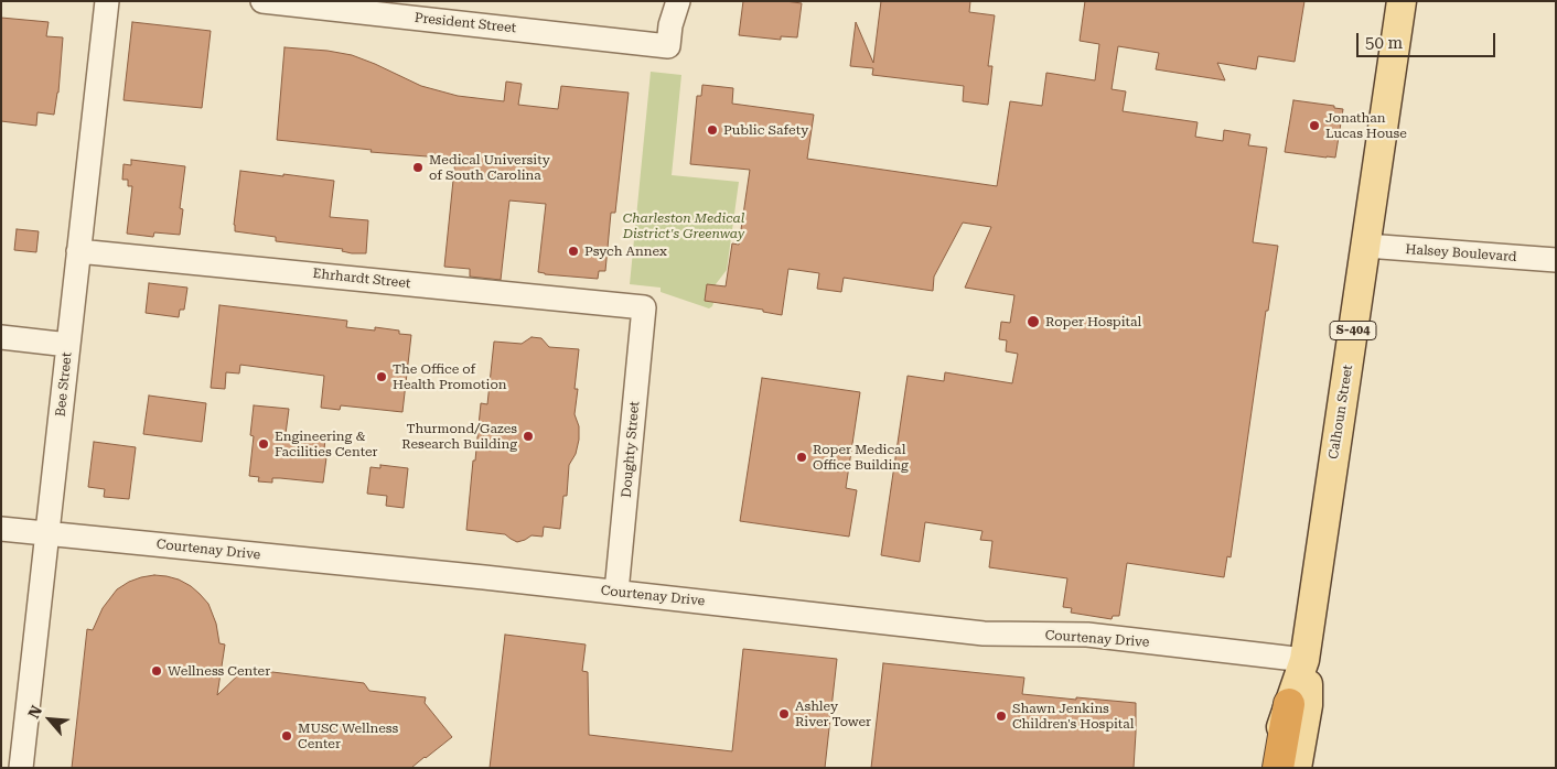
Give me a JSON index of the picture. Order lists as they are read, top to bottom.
{
  "streets": {
    "main road": ["S-404", "Calhoun Street"],
    "street": [
      "President Street",
      "Halsey Boulevard",
      "Ehrhardt Street",
      "Bee Street",
      "Doughty Street",
      "Courtenay Drive"
    ]
  },
  "crossings": [
    ["Halsey Boulevard", "Calhoun Street"],
    ["Ehrhardt Street", "Bee Street"],
    ["Ehrhardt Street", "Doughty Street"],
    ["Bee Street", "Courtenay Drive"],
    ["Calhoun Street", "Courtenay Drive"],
    ["Doughty Street", "Courtenay Drive"]
  ],
  "parks": ["Charleston Medical District's Greenway"],
  "places": [
    "Jonathan Lucas House",
    "Public Safety",
    "Medical University of South Carolina",
    "Psych Annex",
    "Roper Hospital",
    "The Office of Health Promotion",
    "Thurmond/Gazes Research Building",
    "Engineering & Facilities Center",
    "Roper Medical Office Building",
    "Wellness Center",
    "Ashley River Tower",
    "Shawn Jenkins Children's Hospital",
    "MUSC Wellness Center"
  ],
  "scale_bar": "50 m",
  "north": "top left"
}
